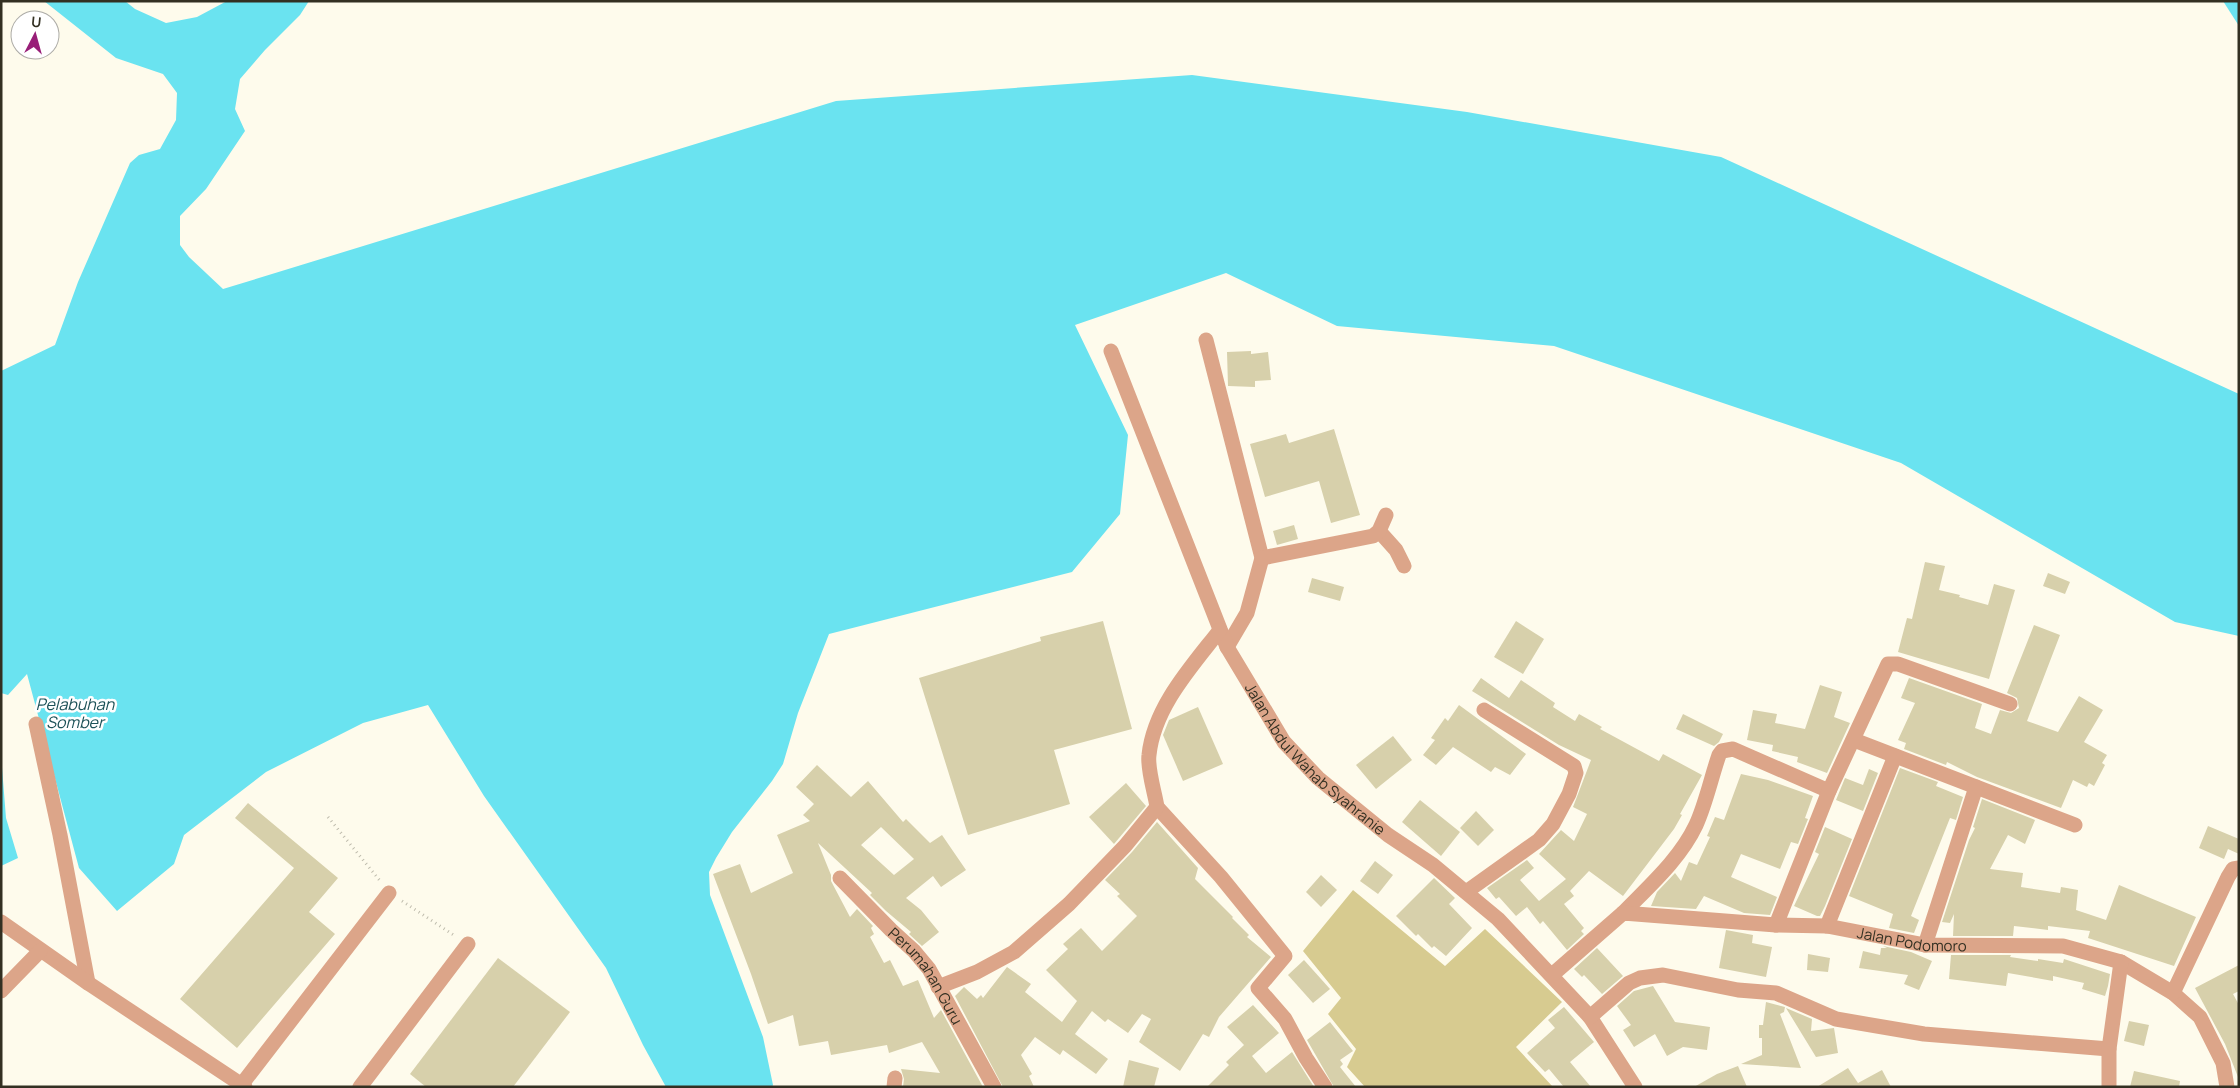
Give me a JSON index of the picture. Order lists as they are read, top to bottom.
{
  "streets": {
    "street": ["Jalan Abdul Wahab Syahranie", "Jalan Podomoro", "Perumahan Guru"]
  },
  "water": ["Pelabuhan Somber"],
  "north": "top"
}
